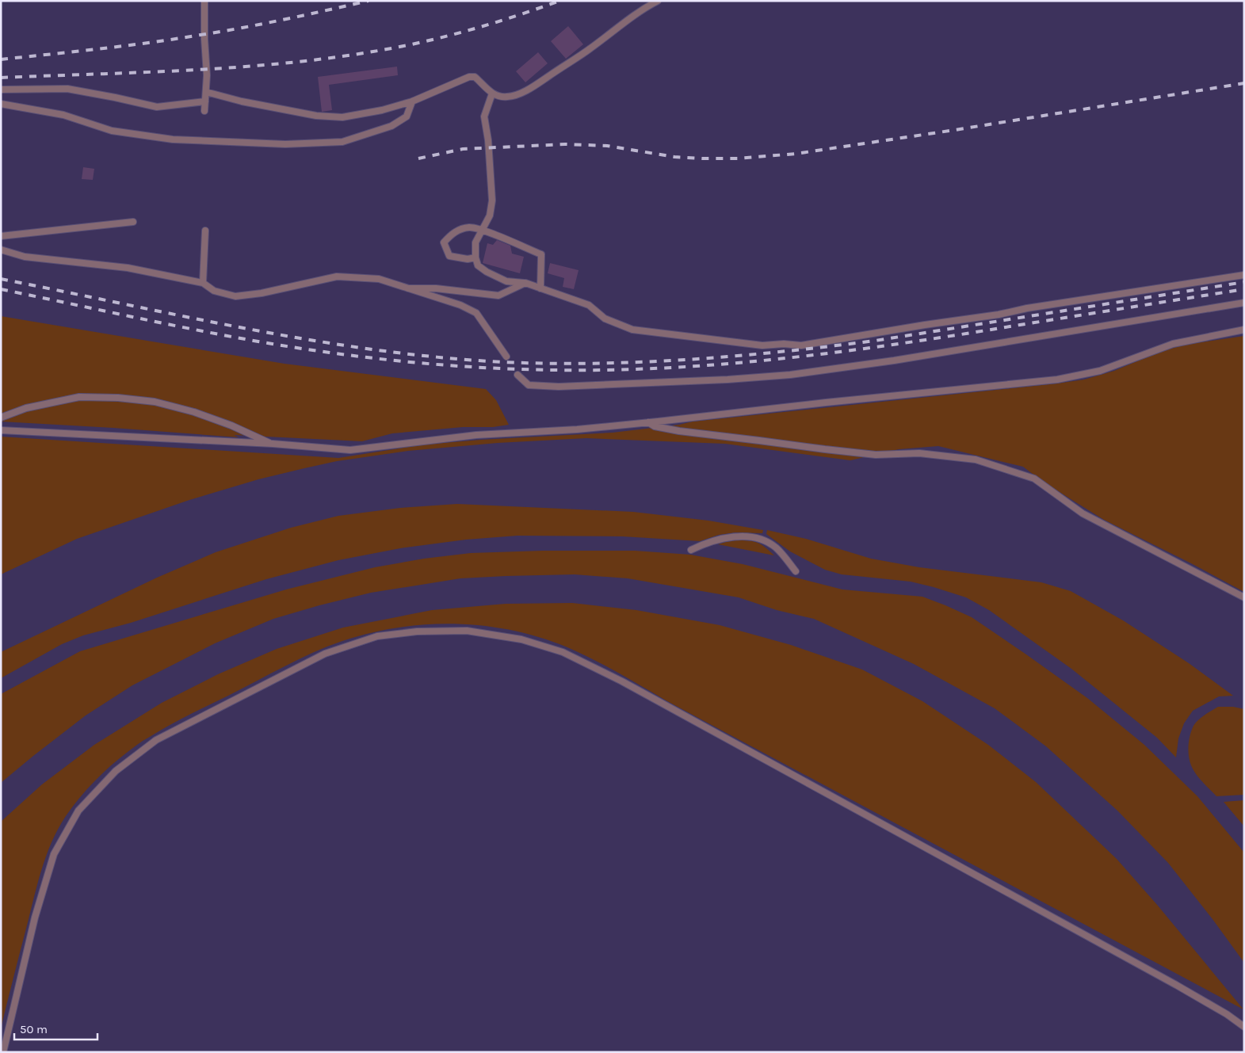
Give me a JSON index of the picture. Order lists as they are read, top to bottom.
{
  "scale_bar": "50 m"
}
